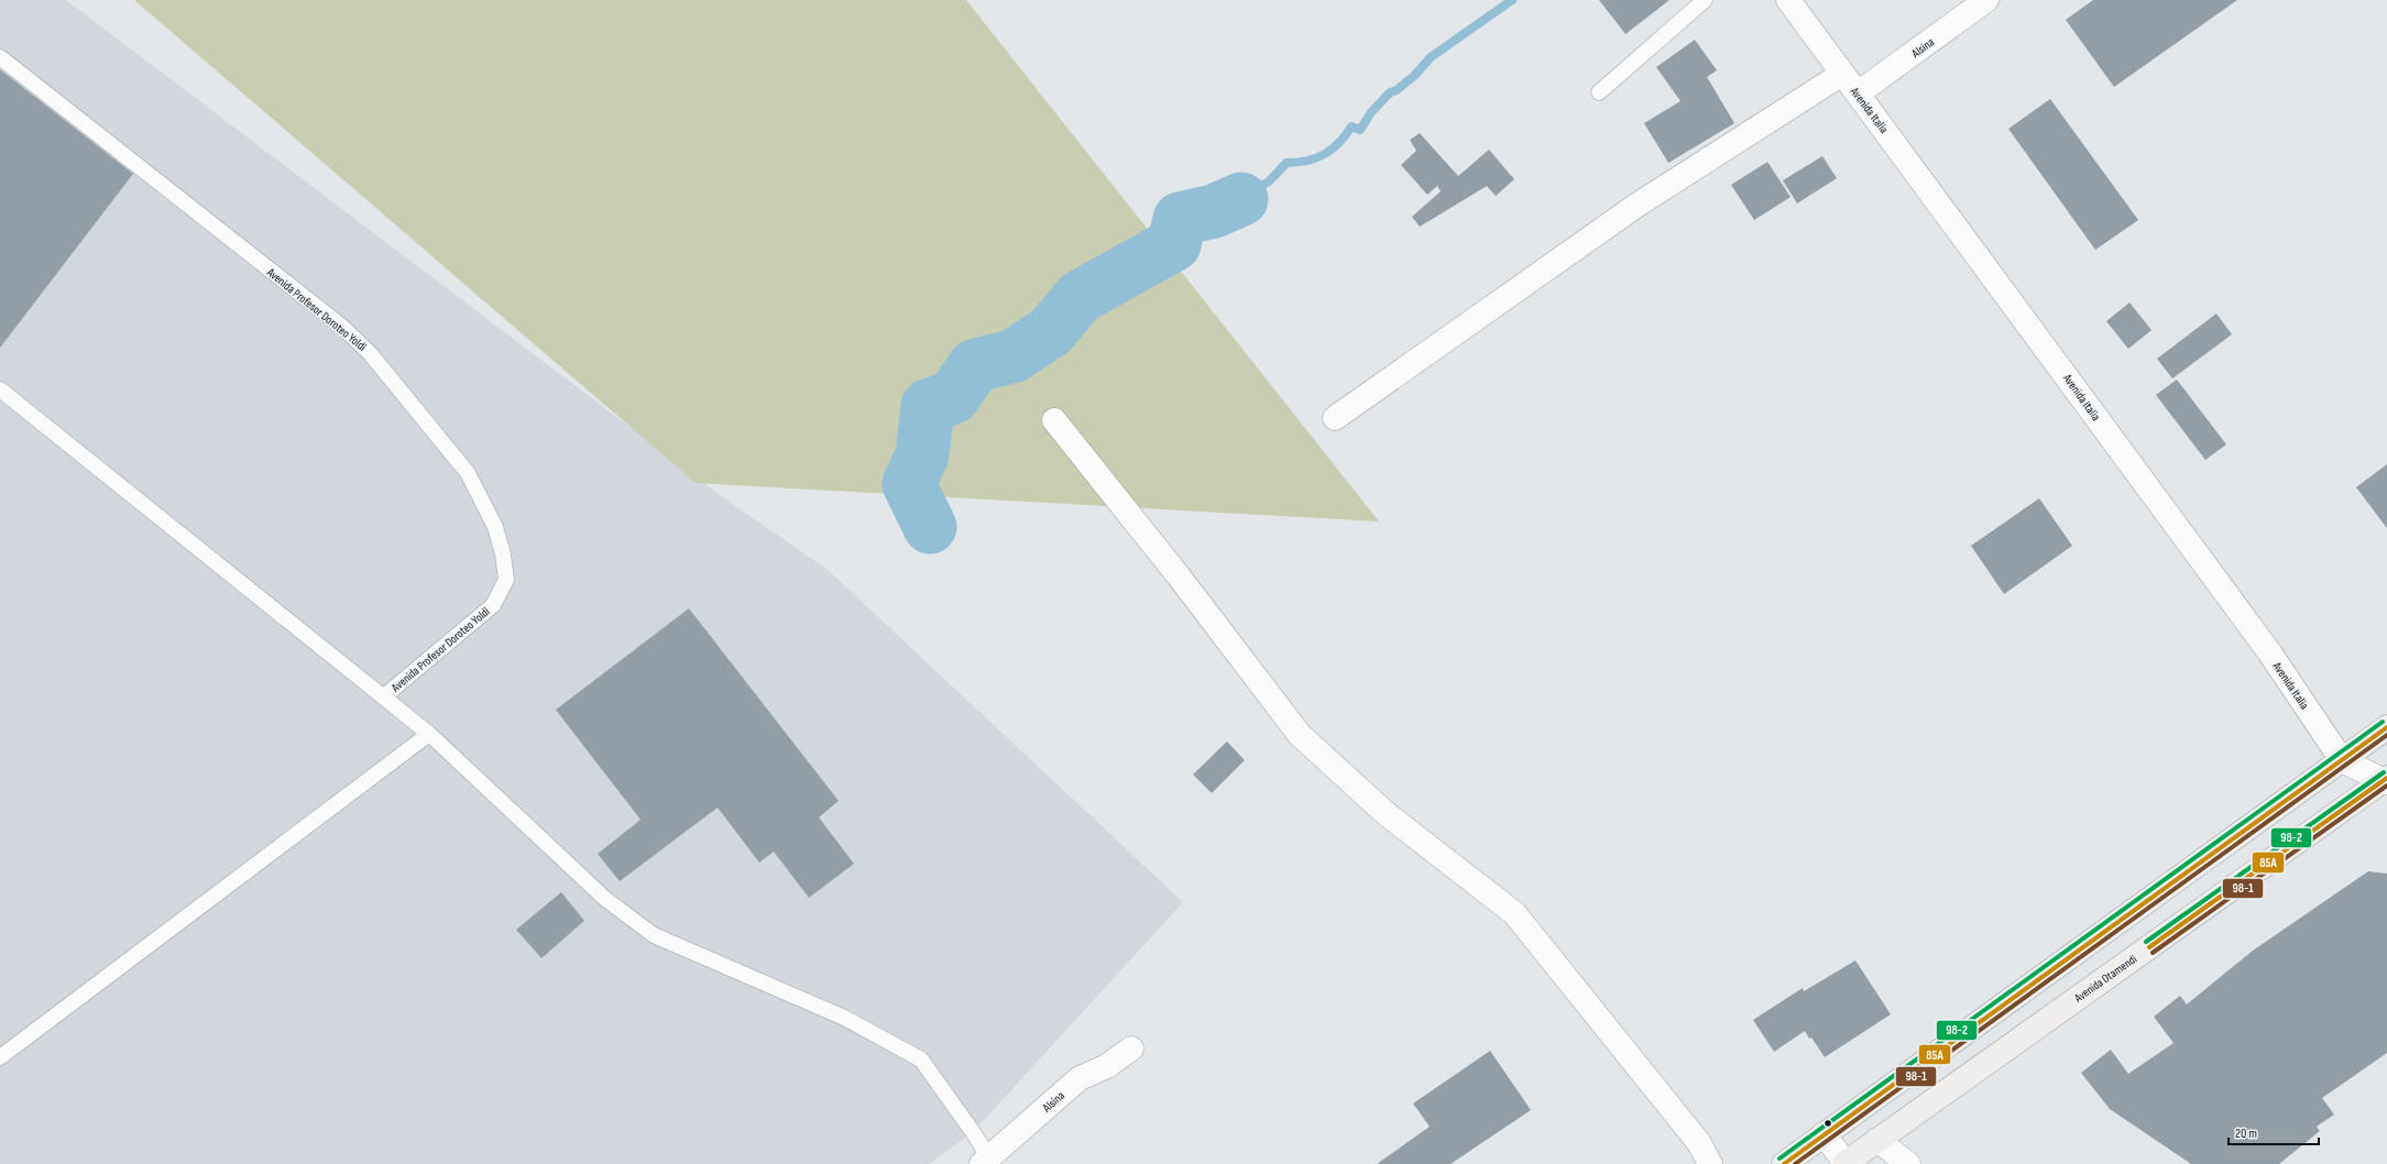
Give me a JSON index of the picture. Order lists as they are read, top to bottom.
{
  "streets": {
    "main road": ["Avenida Otamendi"],
    "street": ["Alsina", "Avenida Italia"],
    "lane": ["Avenida Profesor Doroteo Yoldi"]
  },
  "crossings": [
    ["Alsina", "Avenida Italia"]
  ],
  "lines": ["transit line 98-2", "transit line 85A", "transit line 98-1"],
  "scale_bar": "20 m"
}
